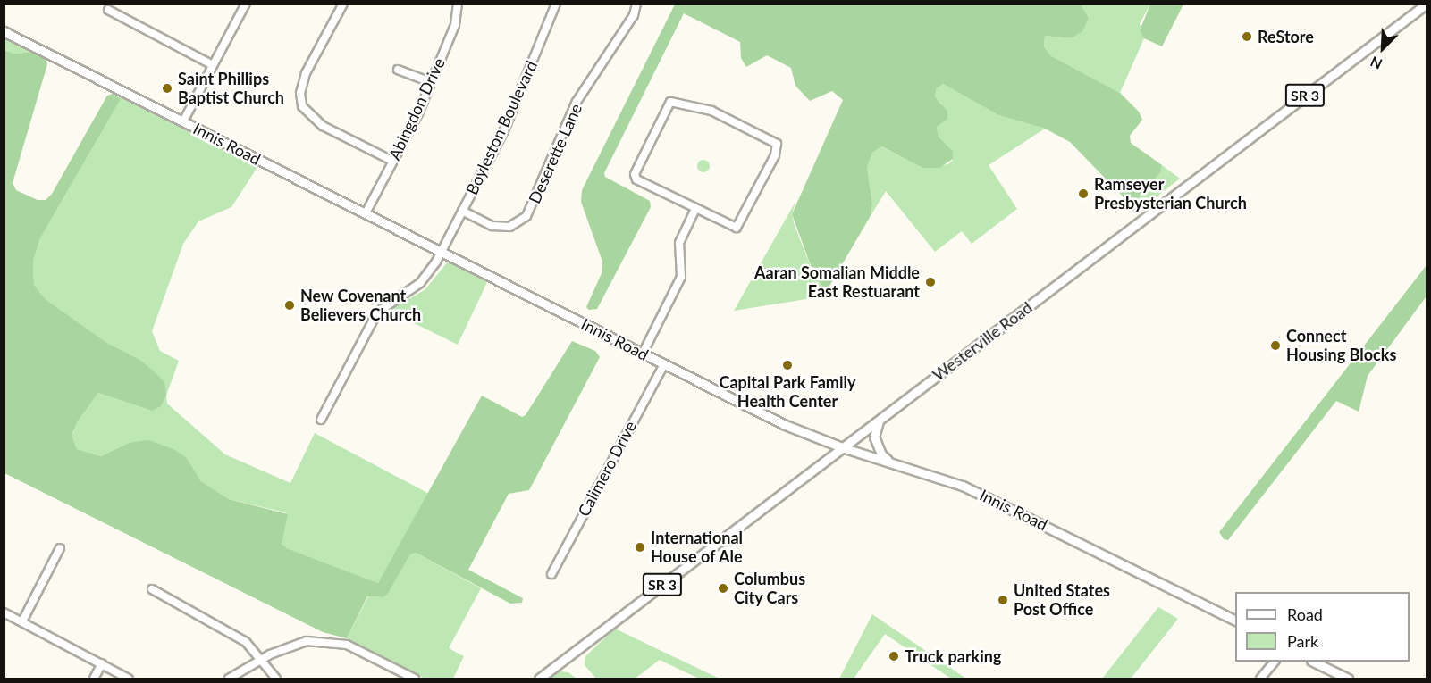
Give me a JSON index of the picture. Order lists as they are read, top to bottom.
{
  "streets": {
    "main road": ["SR 3", "Innis Road", "Westerville Road"],
    "street": [
      "Abingdon Drive",
      "Boyleston Boulevard",
      "Deserette Lane",
      "Calimero Drive"
    ]
  },
  "crossings": [
    ["Abingdon Drive", "Innis Road"],
    ["Boyleston Boulevard", "Innis Road"],
    ["Boyleston Boulevard", "Deserette Lane"],
    ["Innis Road", "Westerville Road"],
    ["Innis Road", "Calimero Drive"]
  ],
  "places": [
    "ReStore",
    "Saint Phillips Baptist Church",
    "Ramseyer Presbysterian Church",
    "Aaran Somalian Middle East Restuarant",
    "New Covenant Believers Church",
    "Connect Housing Blocks",
    "Capital Park Family Health Center",
    "International House of Ale",
    "Columbus City Cars",
    "United States Post Office",
    "Truck parking"
  ],
  "legend": ["Road", "Park"],
  "north": "bottom left"
}
